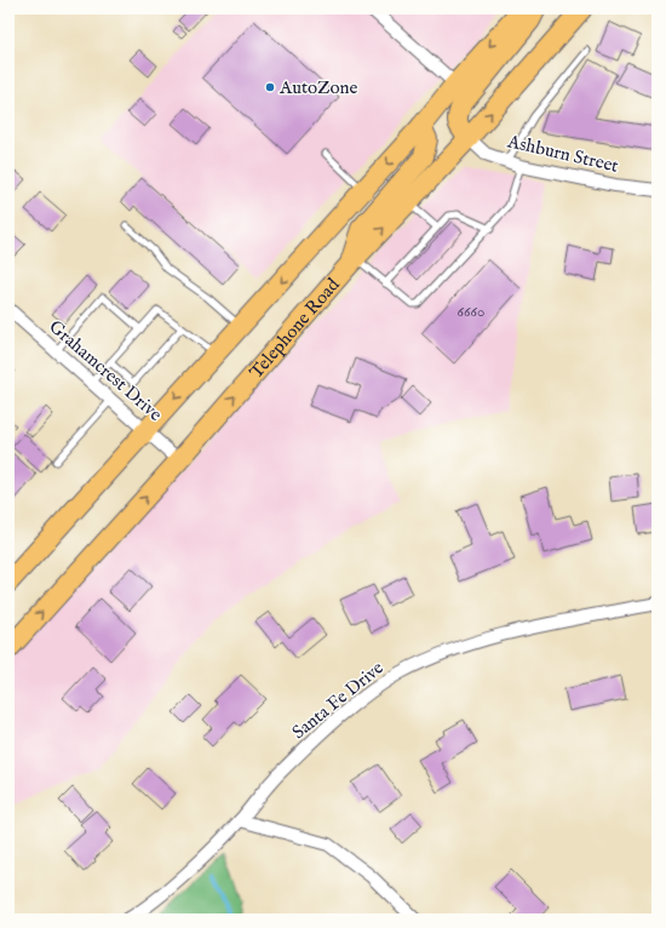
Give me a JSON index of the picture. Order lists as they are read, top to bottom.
{
  "streets": {
    "main road": ["Telephone Road"],
    "street": ["Ashburn Street", "Grahamcrest Drive", "Santa Fe Drive"]
  },
  "crossings": [
    ["Ashburn Street", "Telephone Road"],
    ["Telephone Road", "Grahamcrest Drive"]
  ],
  "places": ["AutoZone"],
  "house_numbers": ["6660"]
}
